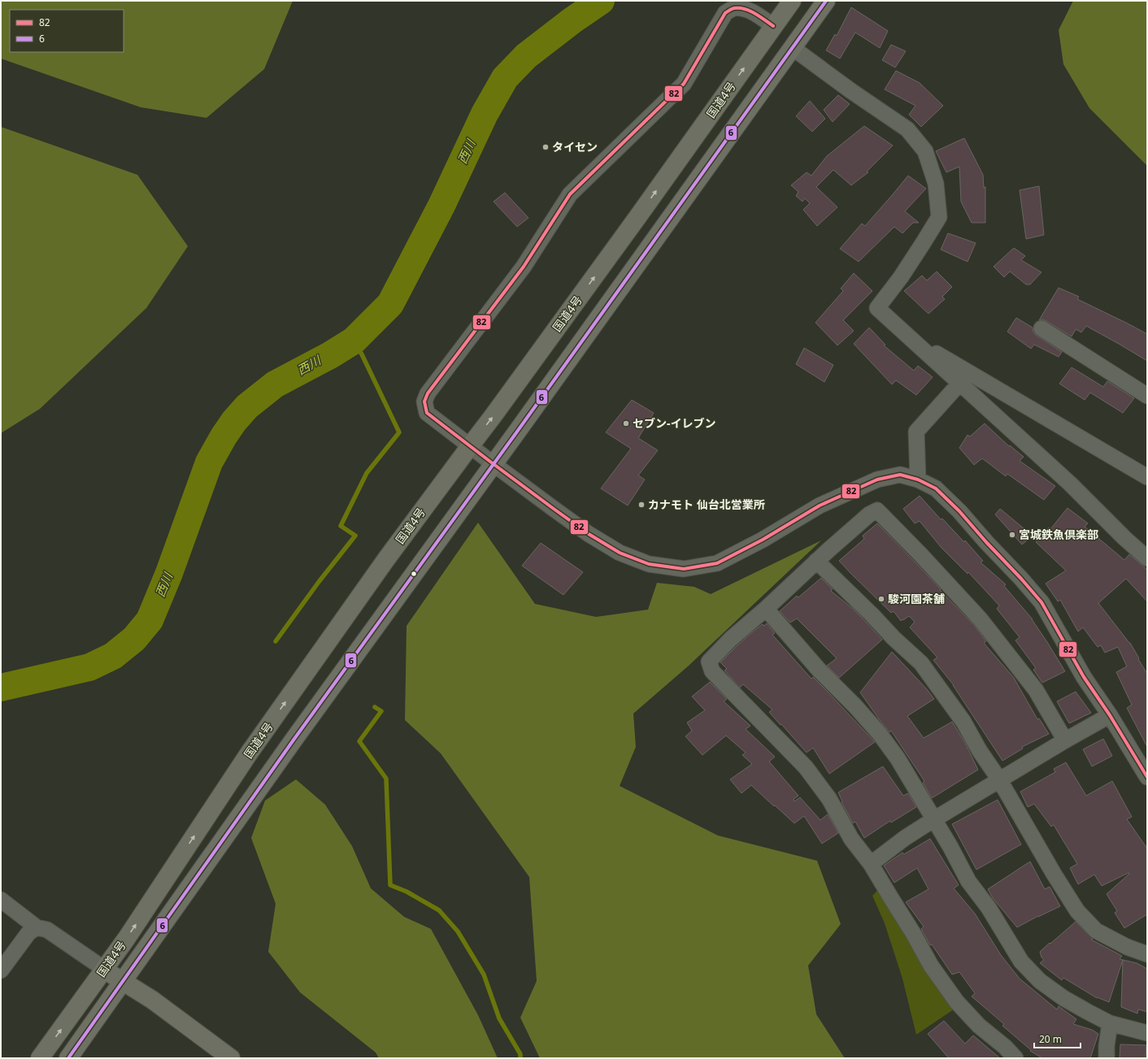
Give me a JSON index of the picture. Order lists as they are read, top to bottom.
{
  "streets": {
    "highway": ["国道4号"]
  },
  "water": ["西川"],
  "places": [
    "タイセン",
    "セブン-イレブン",
    "カナモト 仙台北営業所",
    "宮城鉄魚倶楽部",
    "駿河園茶舗"
  ],
  "lines": ["transit line 6", "transit line 82"],
  "legend": ["82", "6"],
  "scale_bar": "20 m"
}
